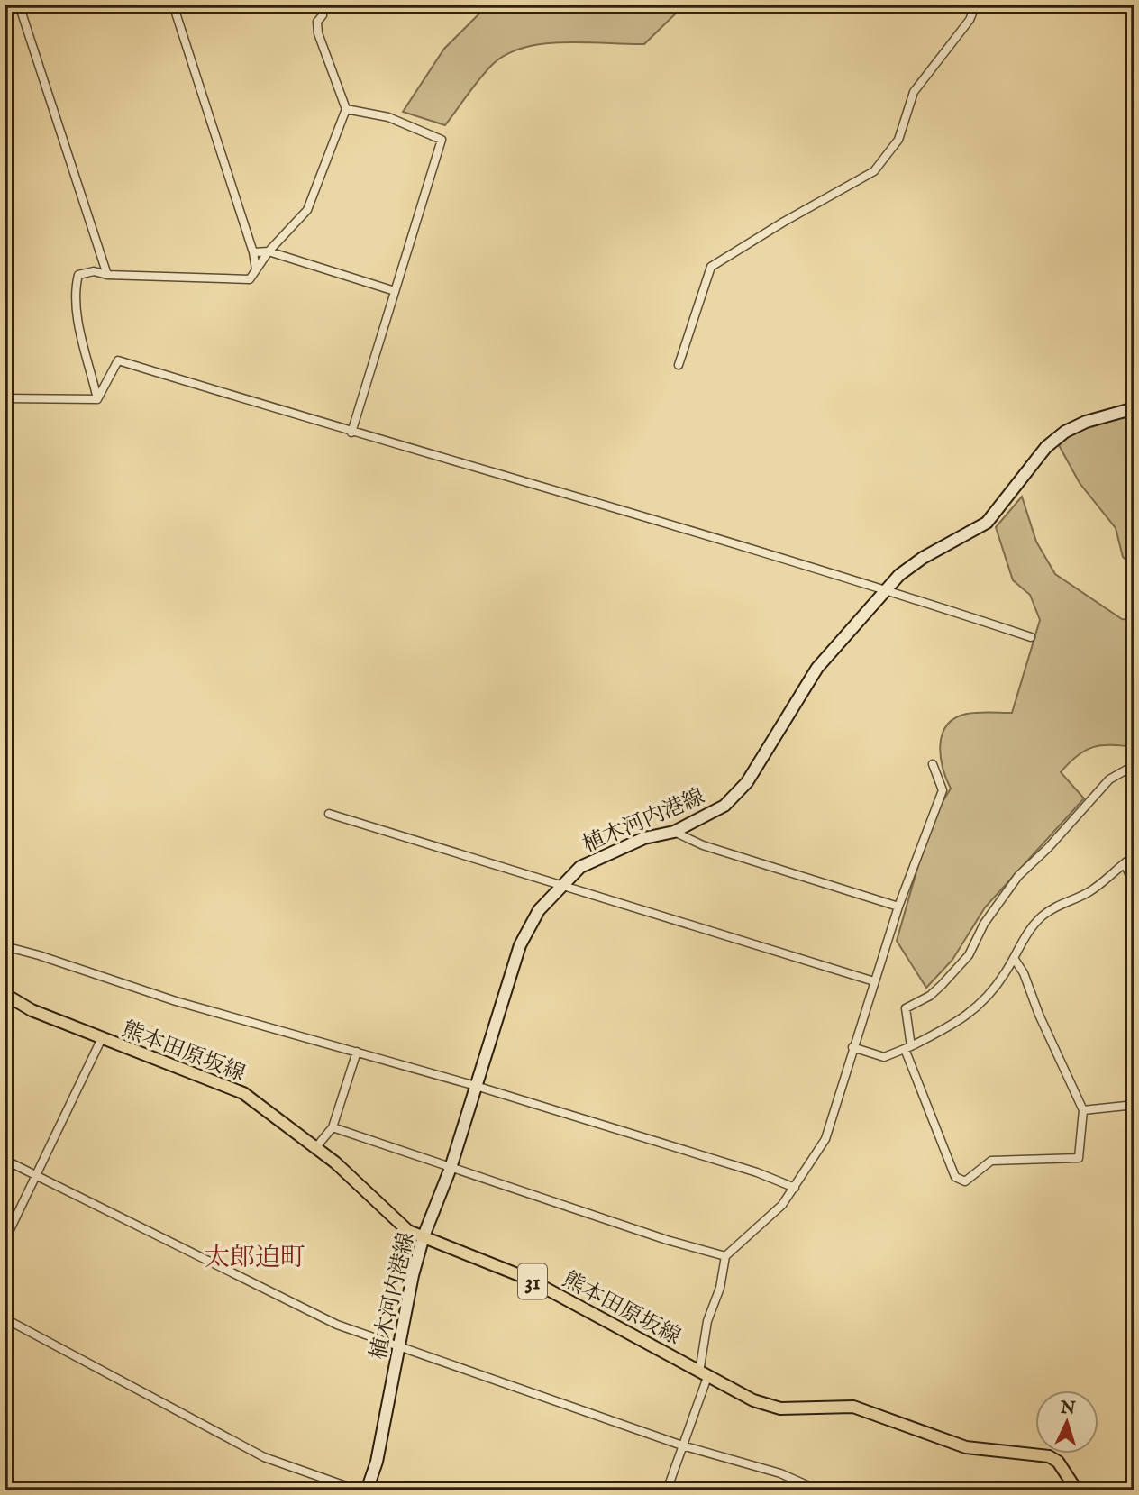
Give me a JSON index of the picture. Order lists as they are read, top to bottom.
{
  "streets": {
    "main road": ["植木河内港線", "熊本田原坂線", "31"]
  },
  "crossings": [
    ["植木河内港線", "熊本田原坂線"]
  ],
  "districts": ["太郎迫町"],
  "north": "top"
}
